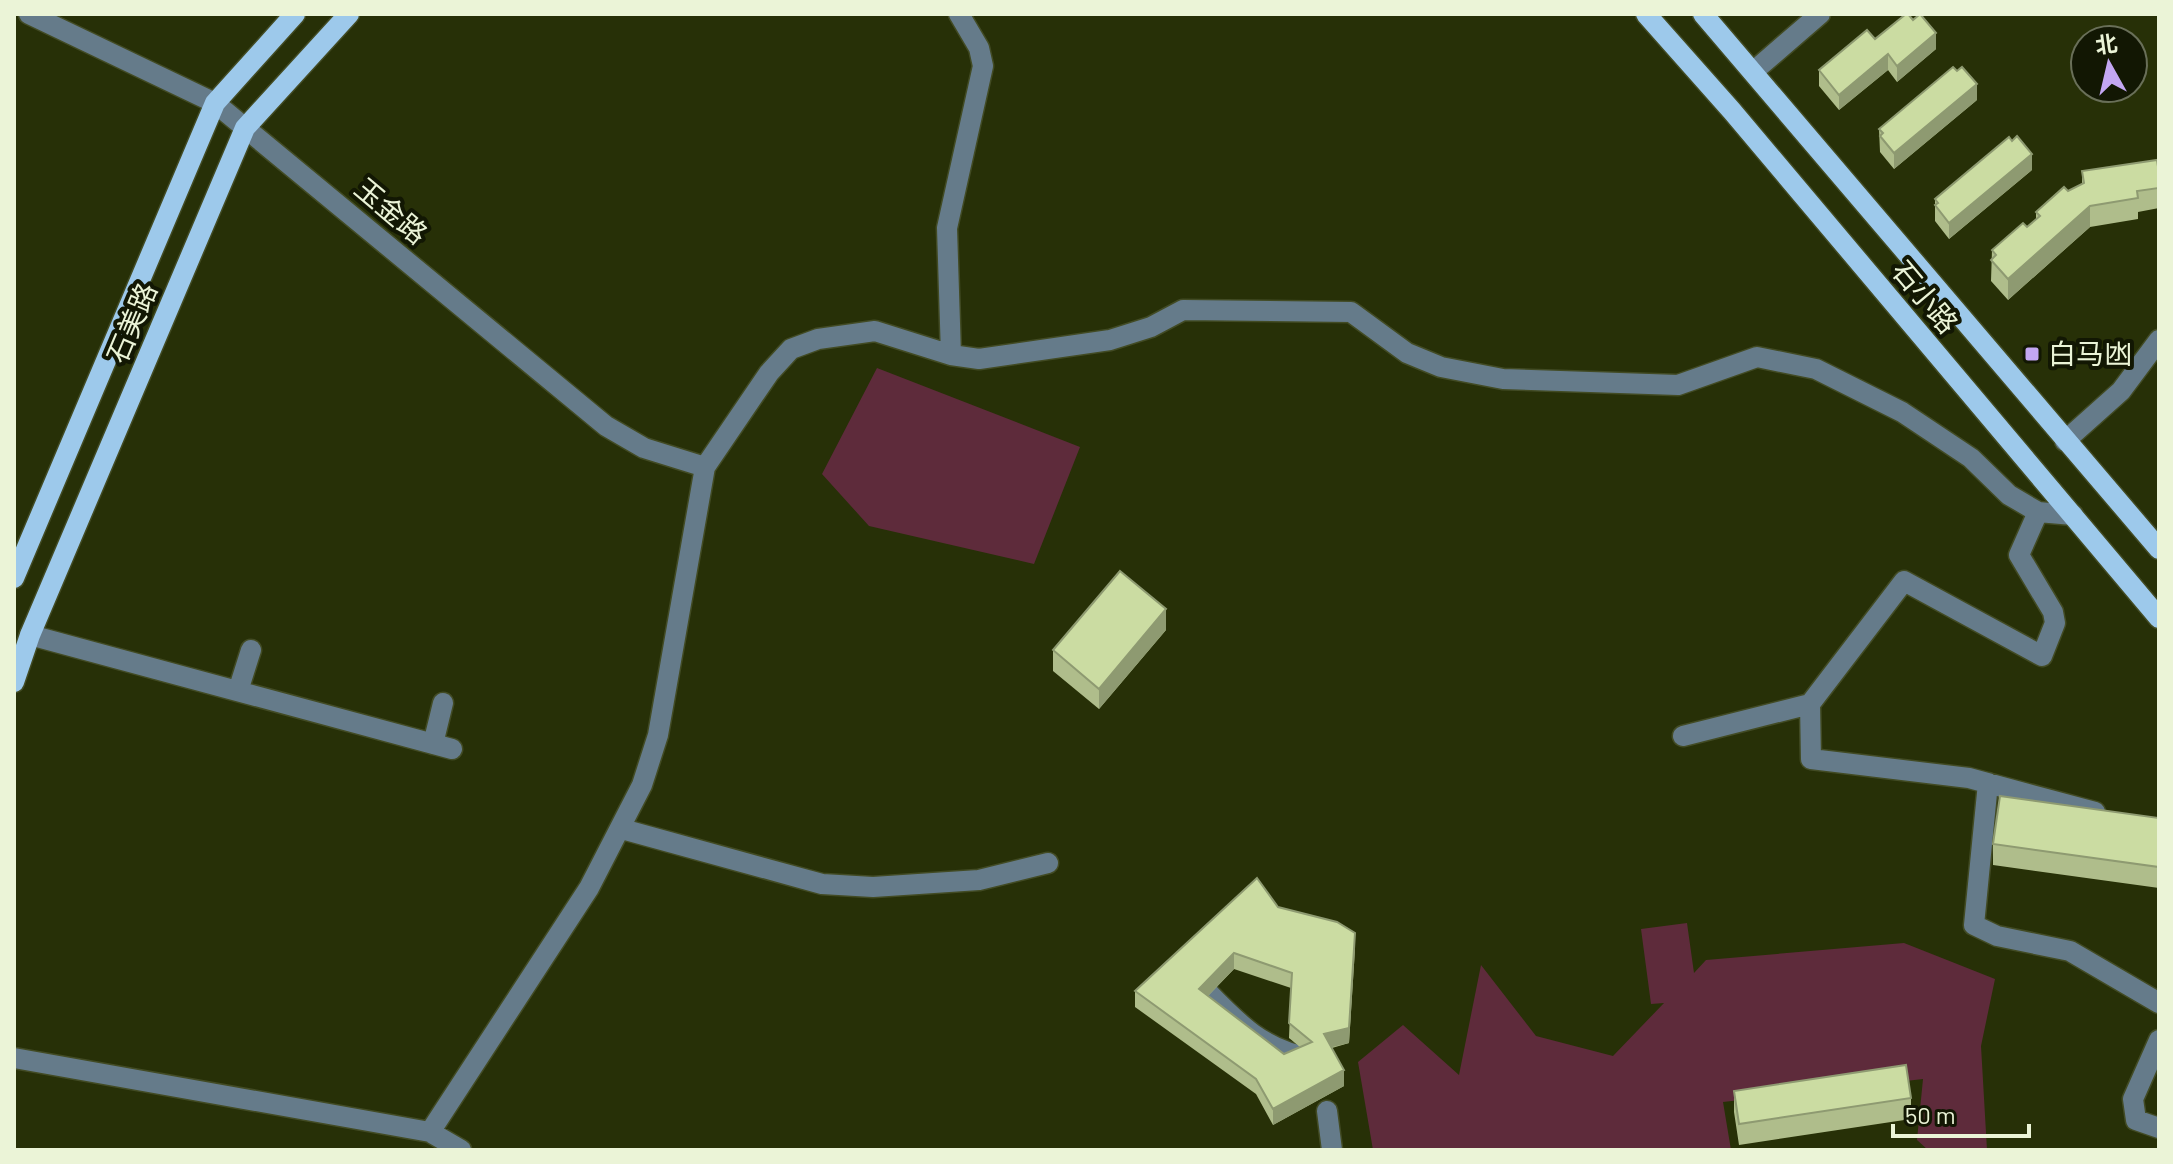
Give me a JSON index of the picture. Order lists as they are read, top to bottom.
{
  "streets": {
    "main road": ["石小路", "石美路"],
    "street": ["玉金路"]
  },
  "crossings": [
    ["玉金路", "石美路"]
  ],
  "places": {
    "transit": ["白马凼"]
  },
  "scale_bar": "50 m",
  "north": "top"
}
